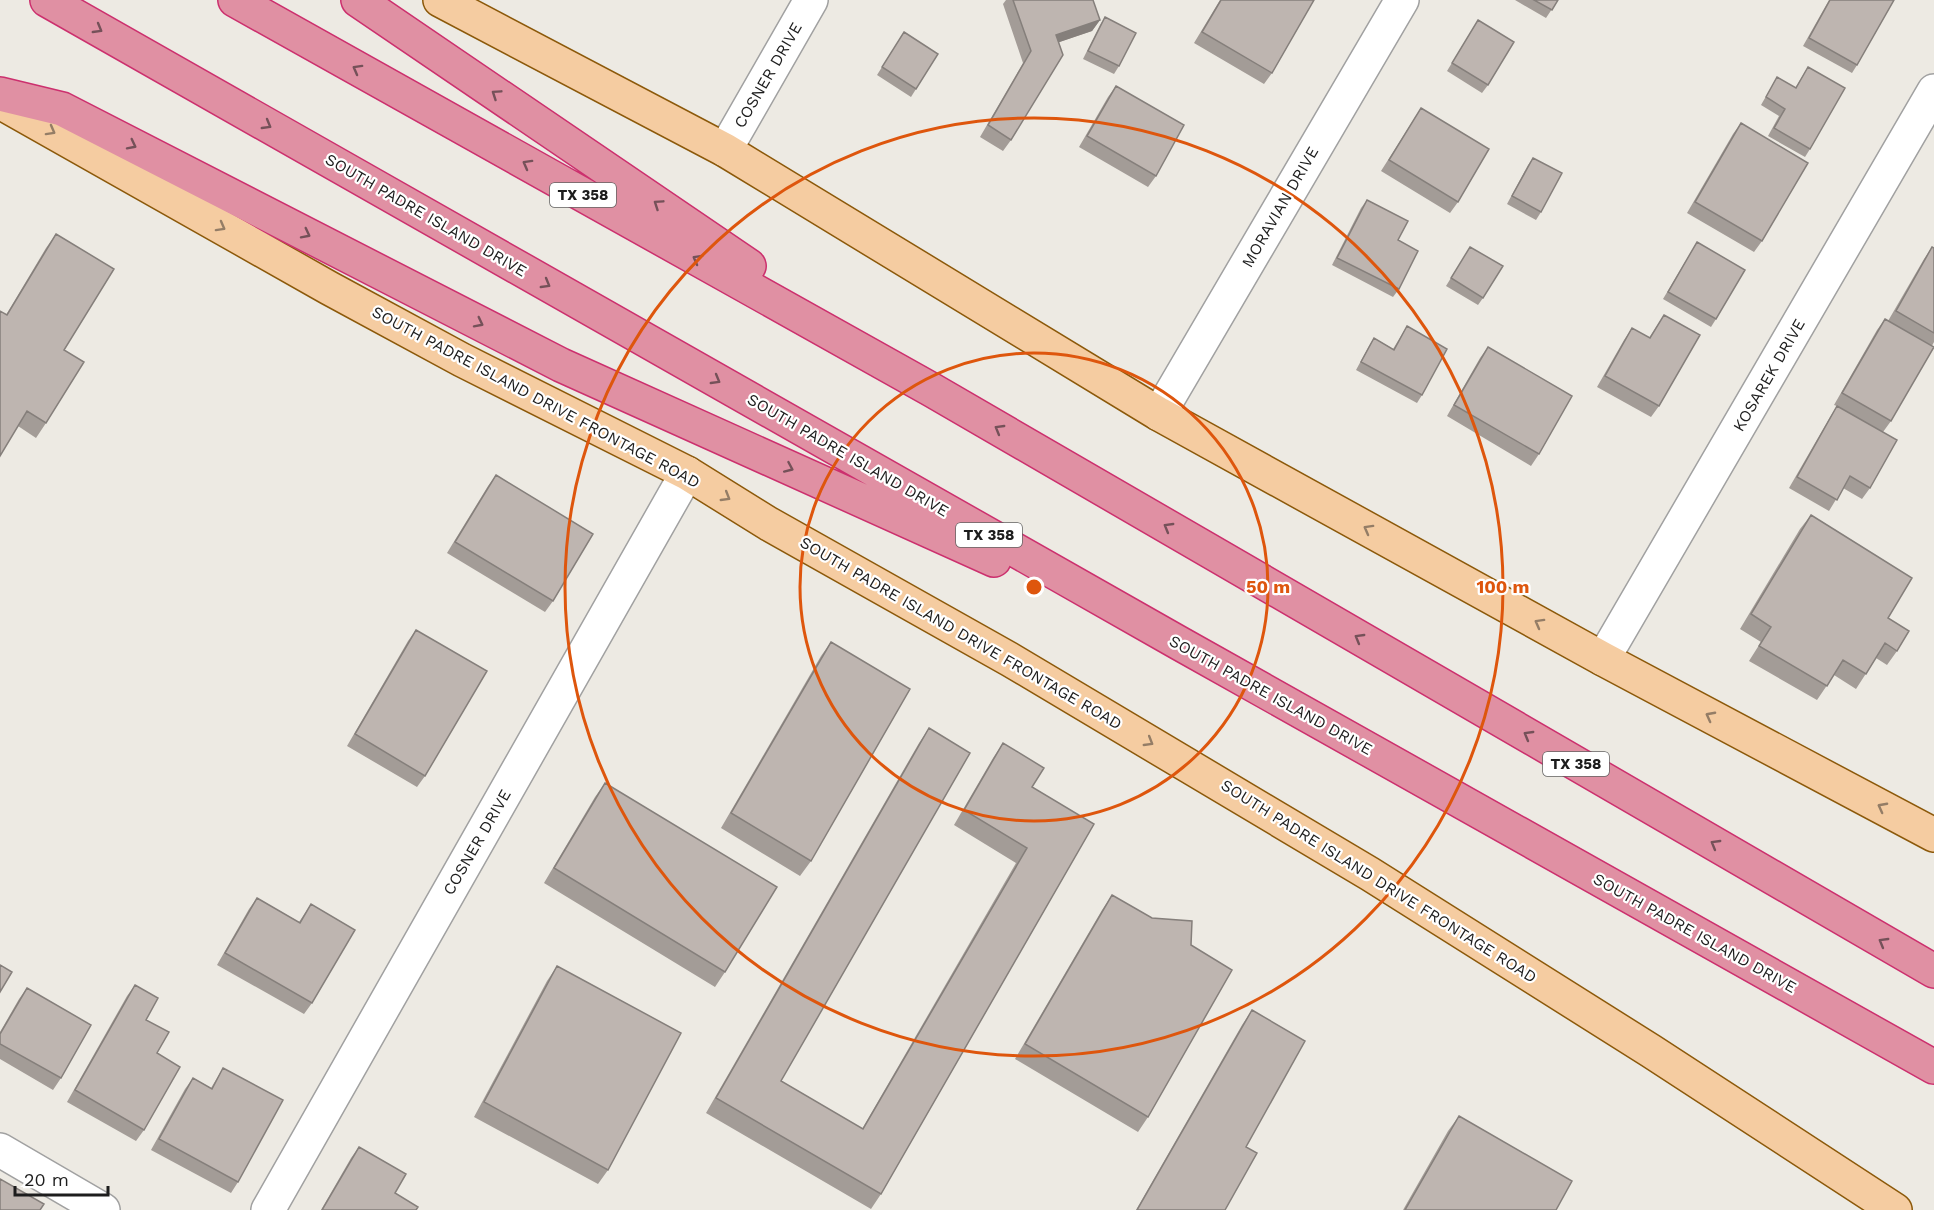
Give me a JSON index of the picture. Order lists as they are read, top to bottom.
{
  "streets": {
    "highway": ["TX 358", "SOUTH PADRE ISLAND DRIVE"],
    "main road": ["SOUTH PADRE ISLAND DRIVE FRONTAGE ROAD"],
    "street": ["COSNER DRIVE", "MORAVIAN DRIVE", "KOSAREK DRIVE"]
  },
  "crossings": [
    ["COSNER DRIVE", "SOUTH PADRE ISLAND DRIVE FRONTAGE ROAD"]
  ],
  "scale_bar": "20 m",
  "rings": ["50 m", "100 m"]
}
